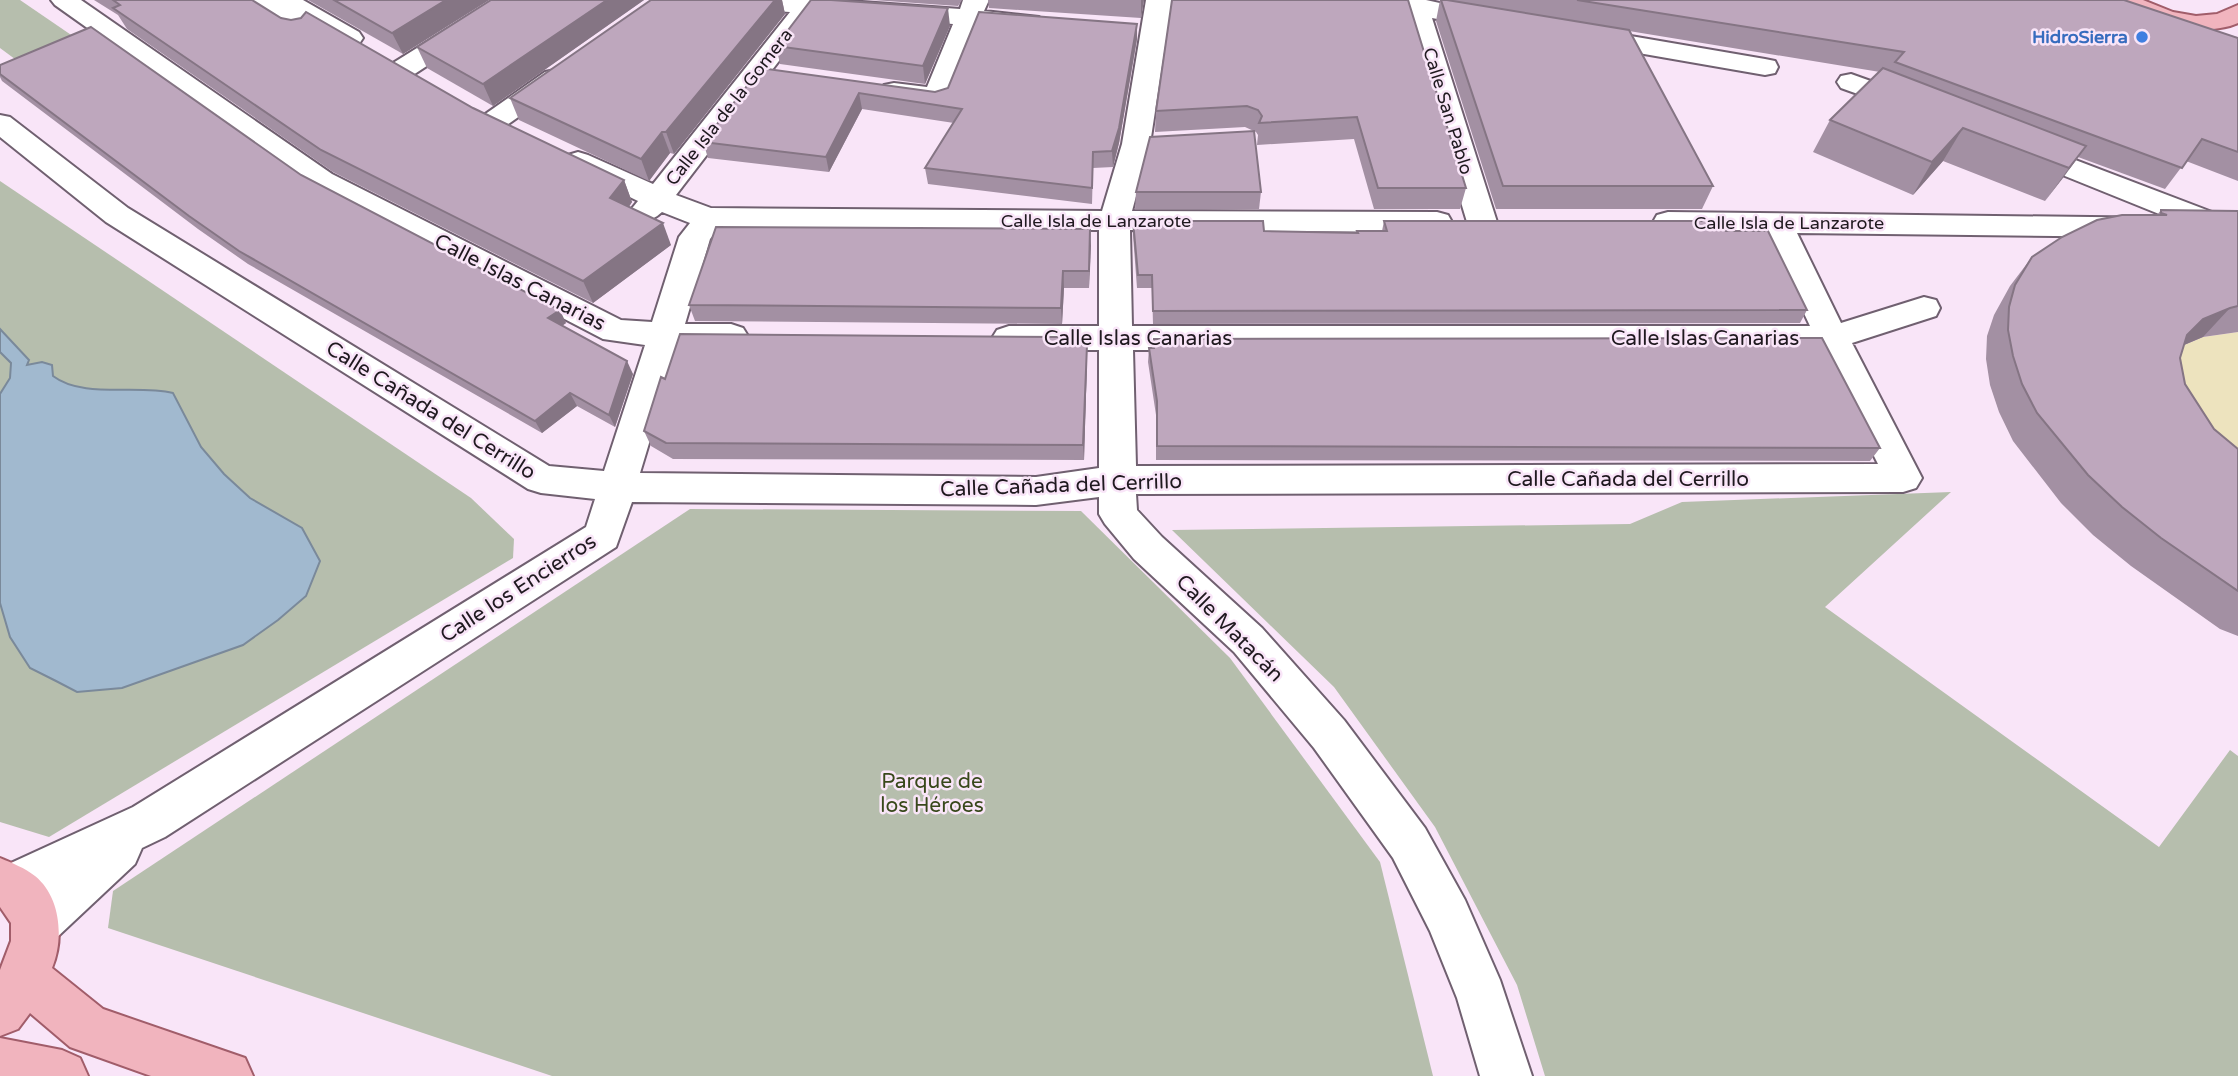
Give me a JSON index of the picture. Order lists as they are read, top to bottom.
{
  "streets": {
    "street": [
      "Calle Isla de la Gomera",
      "Calle San Pablo",
      "Calle Isla de Lanzarote",
      "Calle Islas Canarias",
      "Calle Cañada del Cerrillo",
      "Calle los Encierros",
      "Calle Matacán"
    ]
  },
  "crossings": [
    ["Calle San Pablo", "Calle Isla de Lanzarote"],
    ["Calle Isla de Lanzarote", "Calle Cañada del Cerrillo"],
    ["Calle Isla de Lanzarote", "Calle los Encierros"],
    ["Calle Isla de Lanzarote", "Calle Matacán"],
    ["Calle Islas Canarias", "Calle Cañada del Cerrillo"],
    ["Calle Islas Canarias", "Calle los Encierros"],
    ["Calle Islas Canarias", "Calle Matacán"],
    ["Calle Cañada del Cerrillo", "Calle los Encierros"],
    ["Calle Cañada del Cerrillo", "Calle Matacán"]
  ],
  "parks": ["Parque de los Héroes"],
  "places": ["HidroSierra"]
}
